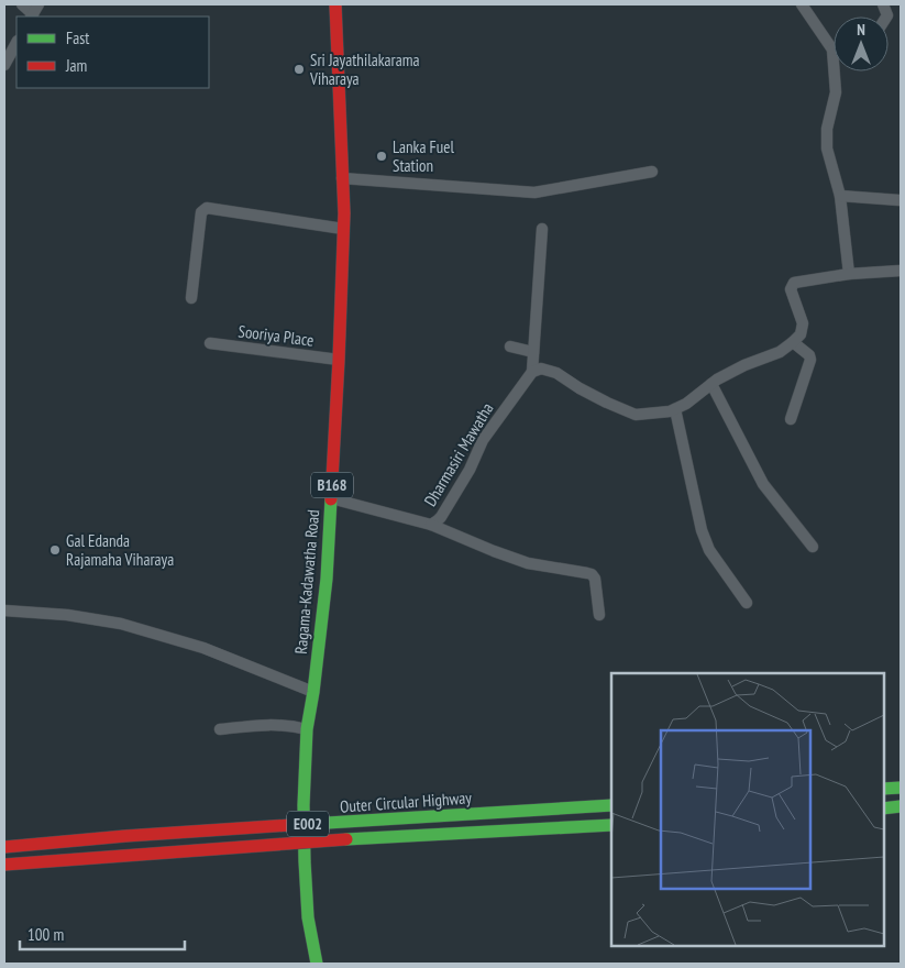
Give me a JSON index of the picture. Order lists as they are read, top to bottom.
{
  "streets": {
    "main road": [
      "B168",
      "Ragama-Kadawatha Road",
      "Outer Circular Highway",
      "E002"
    ],
    "street": ["Sooriya Place", "Dharmasiri Mawatha"]
  },
  "crossings": [
    ["Sooriya Place", "Ragama-Kadawatha Road"],
    ["Dharmasiri Mawatha", "Ragama-Kadawatha Road"]
  ],
  "places": ["Sri Jayathilakarama Viharaya", "Lanka Fuel Station", "Gal Edanda Rajamaha Viharaya"],
  "legend": ["Fast", "Jam"],
  "scale_bar": "100 m",
  "north": "top"
}
